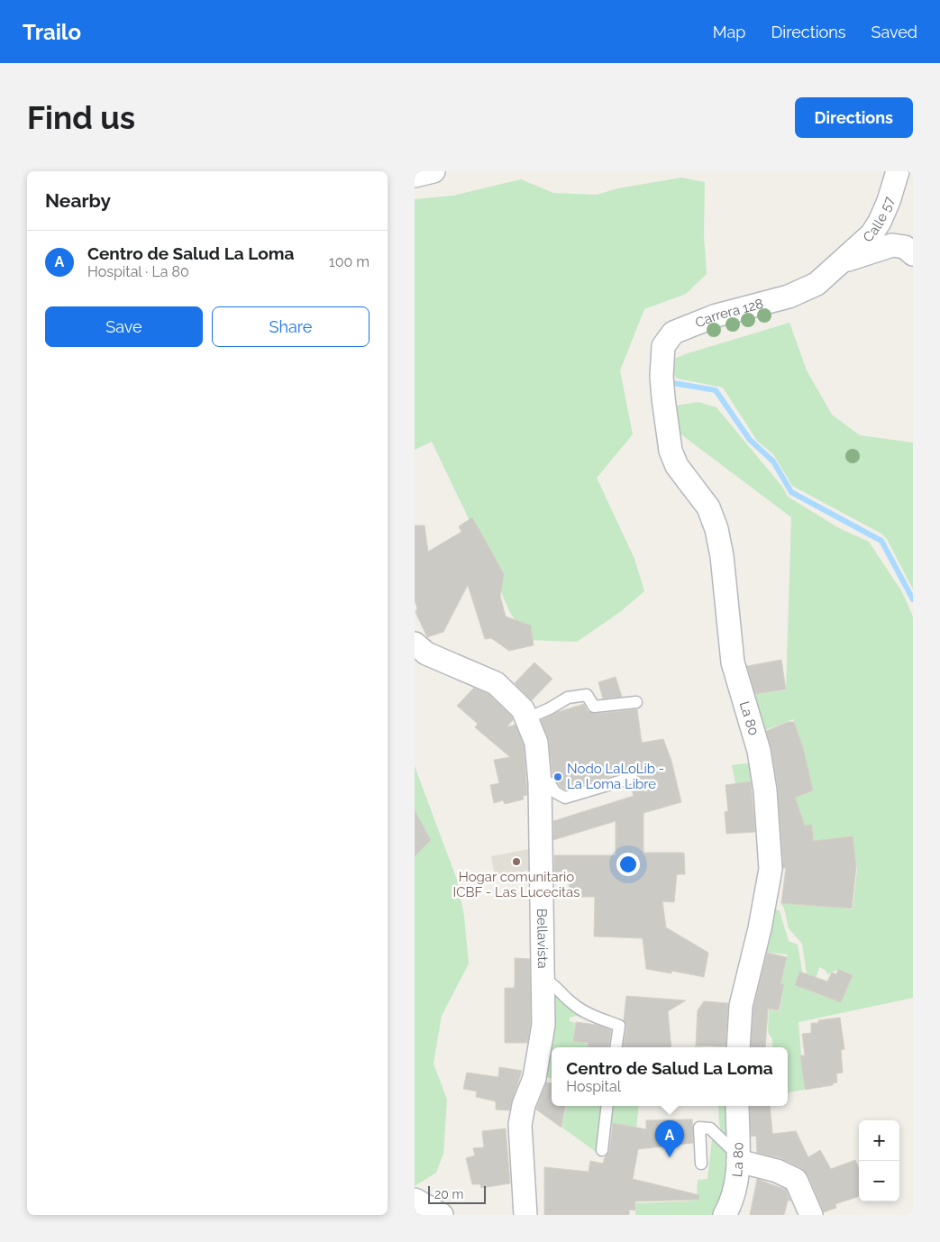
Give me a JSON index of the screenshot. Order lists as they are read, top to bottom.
{
  "streets": {
    "street": [
      "Calle 57",
      "Carrera 128",
      "La 80",
      "Bellavista"
    ]
  },
  "crossings": [
    ["Calle 57", "Carrera 128"],
    ["Carrera 128", "La 80"]
  ],
  "places": ["Nodo LaLoLib - La Loma Libre", "Hogar comunitario ICBF - Las Lucecitas"],
  "scale_bar": "20 m",
  "page": {
    "header": "Trailo",
    "nav": ["Map", "Directions", "Saved"],
    "buttons": [
      "Directions",
      ["Save", "Share"]
    ],
    "title": "Find us",
    "heading": "Nearby",
    "list": [
      {
        "mark": "A",
        "name": "Centro de Salud La Loma",
        "note": "Hospital · La 80",
        "value": "100 m"
      }
    ],
    "popup": ["Centro de Salud La Loma", "Hospital"],
    "map_buttons": ["+", "−"],
    "pins": "A",
    "scale": "20 m"
  }
}
